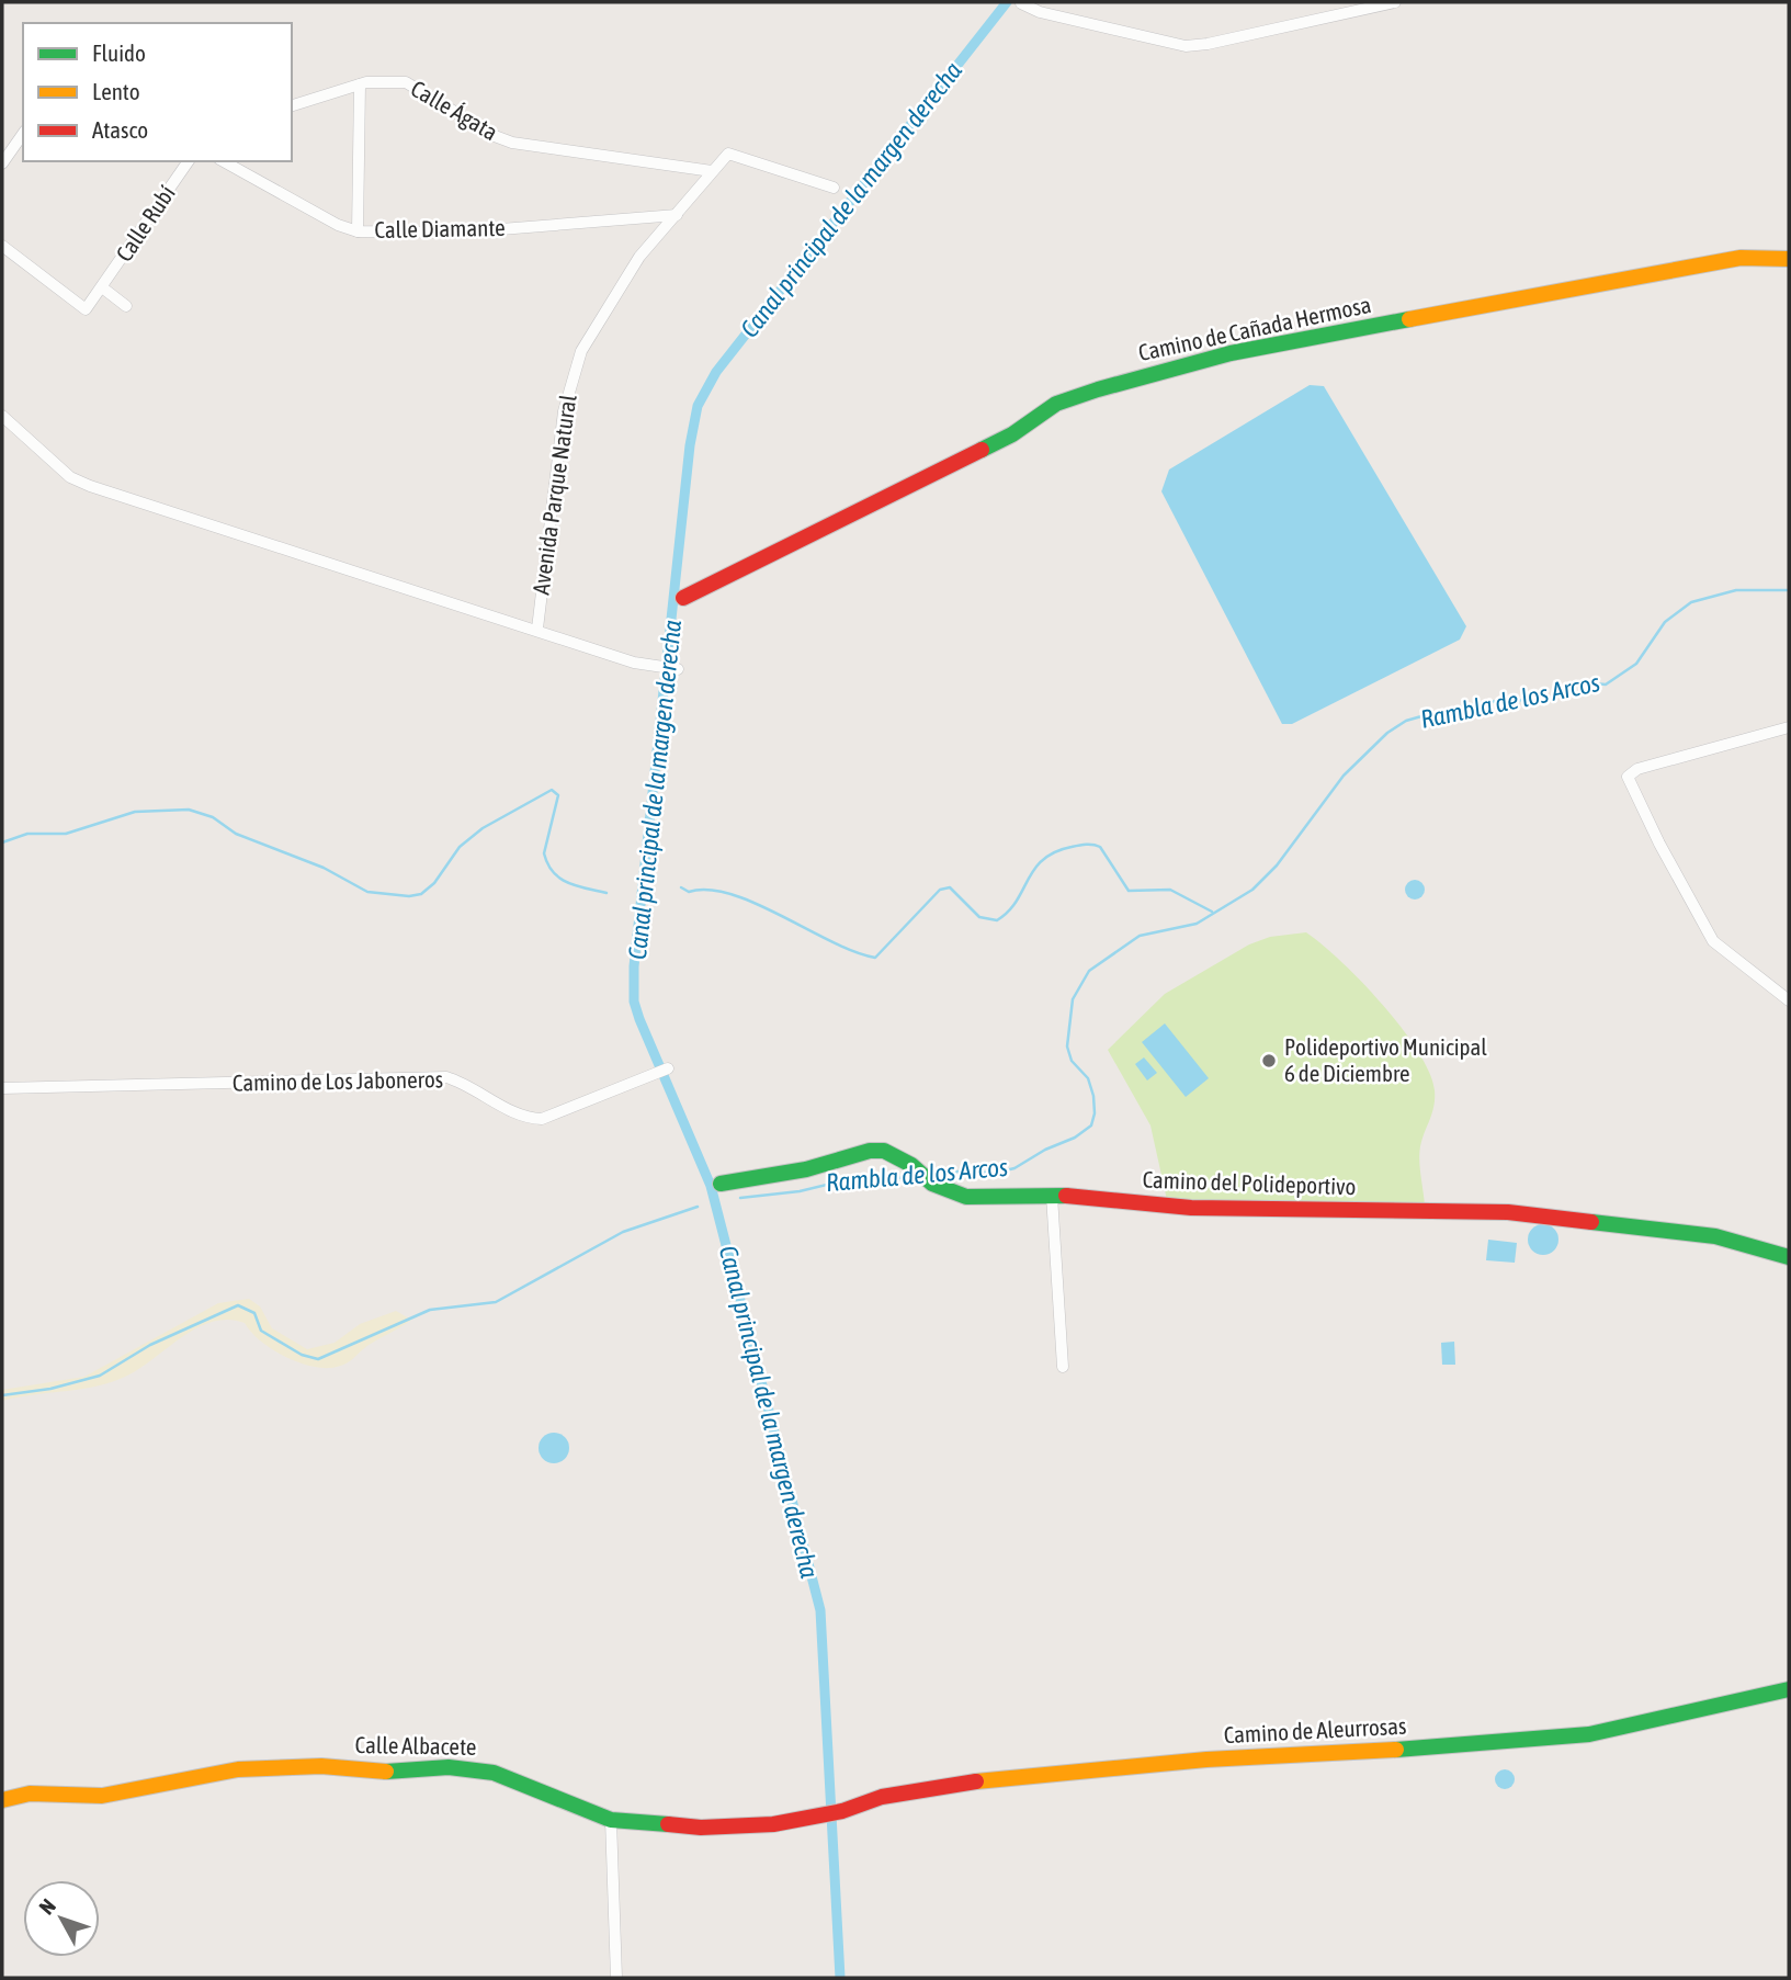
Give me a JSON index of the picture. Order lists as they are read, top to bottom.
{
  "streets": {
    "street": [
      "Calle Ágata",
      "Calle Rubí",
      "Calle Diamante",
      "Camino de Cañada Hermosa",
      "Avenida Parque Natural",
      "Camino de Los Jaboneros",
      "Camino del Polideportivo",
      "Camino de Aleurrosas",
      "Calle Albacete"
    ]
  },
  "crossings": [
    ["Calle Ágata", "Avenida Parque Natural"],
    ["Calle Diamante", "Avenida Parque Natural"],
    ["Camino de Aleurrosas", "Calle Albacete"]
  ],
  "water": ["Canal principal de la margen derecha", "Rambla de los Arcos"],
  "places": ["Polideportivo Municipal 6 de Diciembre"],
  "legend": ["Fluido", "Lento", "Atasco"],
  "north": "top left"
}
